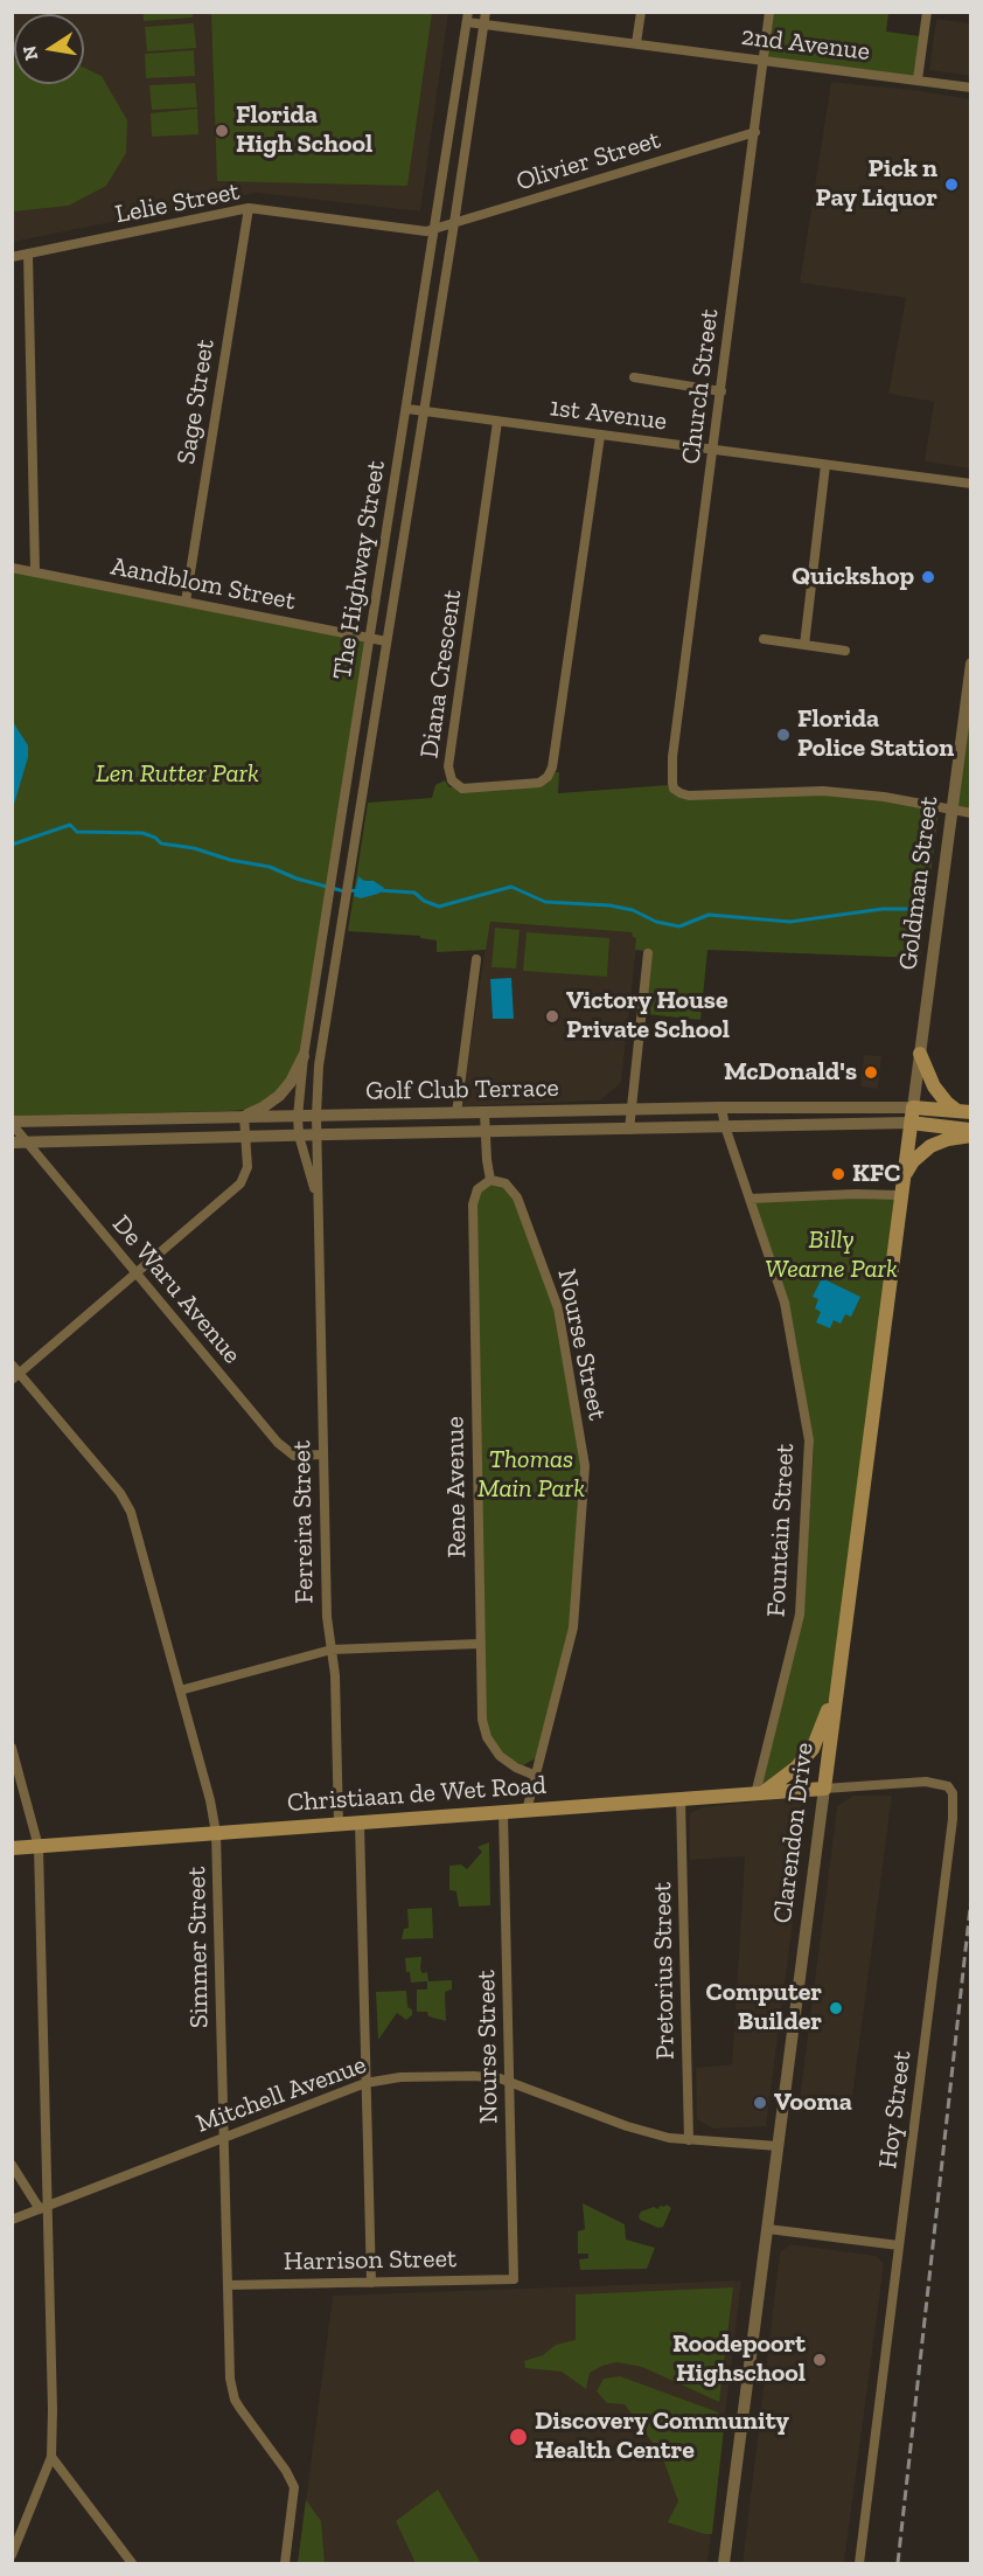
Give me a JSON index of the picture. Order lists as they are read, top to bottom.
{
  "streets": {
    "main road": ["Christiaan de Wet Road", "Clarendon Drive"],
    "street": [
      "2nd Avenue",
      "Olivier Street",
      "Lelie Street",
      "Church Street",
      "Sage Street",
      "1st Avenue",
      "The Highway Street",
      "Aandblom Street",
      "Diana Crescent",
      "Goldman Street",
      "Golf Club Terrace",
      "De Waru Avenue",
      "Nourse Street",
      "Rene Avenue",
      "Ferreira Street",
      "Fountain Street",
      "Simmer Street",
      "Pretorius Street",
      "Mitchell Avenue",
      "Hoy Street",
      "Harrison Street"
    ]
  },
  "crossings": [
    ["2nd Avenue", "Church Street"],
    ["2nd Avenue", "The Highway Street"],
    ["Olivier Street", "Lelie Street"],
    ["Olivier Street", "Church Street"],
    ["Olivier Street", "The Highway Street"],
    ["Lelie Street", "Sage Street"],
    ["Lelie Street", "The Highway Street"],
    ["Church Street", "1st Avenue"],
    ["Church Street", "Goldman Street"],
    ["Sage Street", "Aandblom Street"],
    ["1st Avenue", "The Highway Street"],
    ["1st Avenue", "Diana Crescent"],
    ["The Highway Street", "Aandblom Street"],
    ["The Highway Street", "Golf Club Terrace"],
    ["The Highway Street", "Ferreira Street"],
    ["Goldman Street", "Golf Club Terrace"],
    ["Goldman Street", "Clarendon Drive"],
    ["Golf Club Terrace", "De Waru Avenue"],
    ["Golf Club Terrace", "Ferreira Street"],
    ["Golf Club Terrace", "Fountain Street"],
    ["Golf Club Terrace", "Clarendon Drive"],
    ["De Waru Avenue", "Ferreira Street"],
    ["Nourse Street", "Rene Avenue"],
    ["Nourse Street", "Christiaan de Wet Road"],
    ["Nourse Street", "Mitchell Avenue"],
    ["Nourse Street", "Harrison Street"],
    ["Ferreira Street", "Christiaan de Wet Road"],
    ["Fountain Street", "Christiaan de Wet Road"],
    ["Christiaan de Wet Road", "Clarendon Drive"],
    ["Christiaan de Wet Road", "Simmer Street"],
    ["Christiaan de Wet Road", "Pretorius Street"],
    ["Christiaan de Wet Road", "Hoy Street"],
    ["Clarendon Drive", "Mitchell Avenue"],
    ["Clarendon Drive", "Hoy Street"],
    ["Simmer Street", "Mitchell Avenue"],
    ["Simmer Street", "Harrison Street"],
    ["Pretorius Street", "Mitchell Avenue"]
  ],
  "parks": ["Len Rutter Park", "Billy Wearne Park", "Thomas Main Park"],
  "places": [
    "Florida High School",
    "Pick n Pay Liquor",
    "Quickshop",
    "Florida Police Station",
    "Victory House Private School",
    "McDonald's",
    "KFC",
    "Computer Builder",
    "Vooma",
    "Roodepoort Highschool",
    "Discovery Community Health Centre"
  ],
  "north": "left"
}
